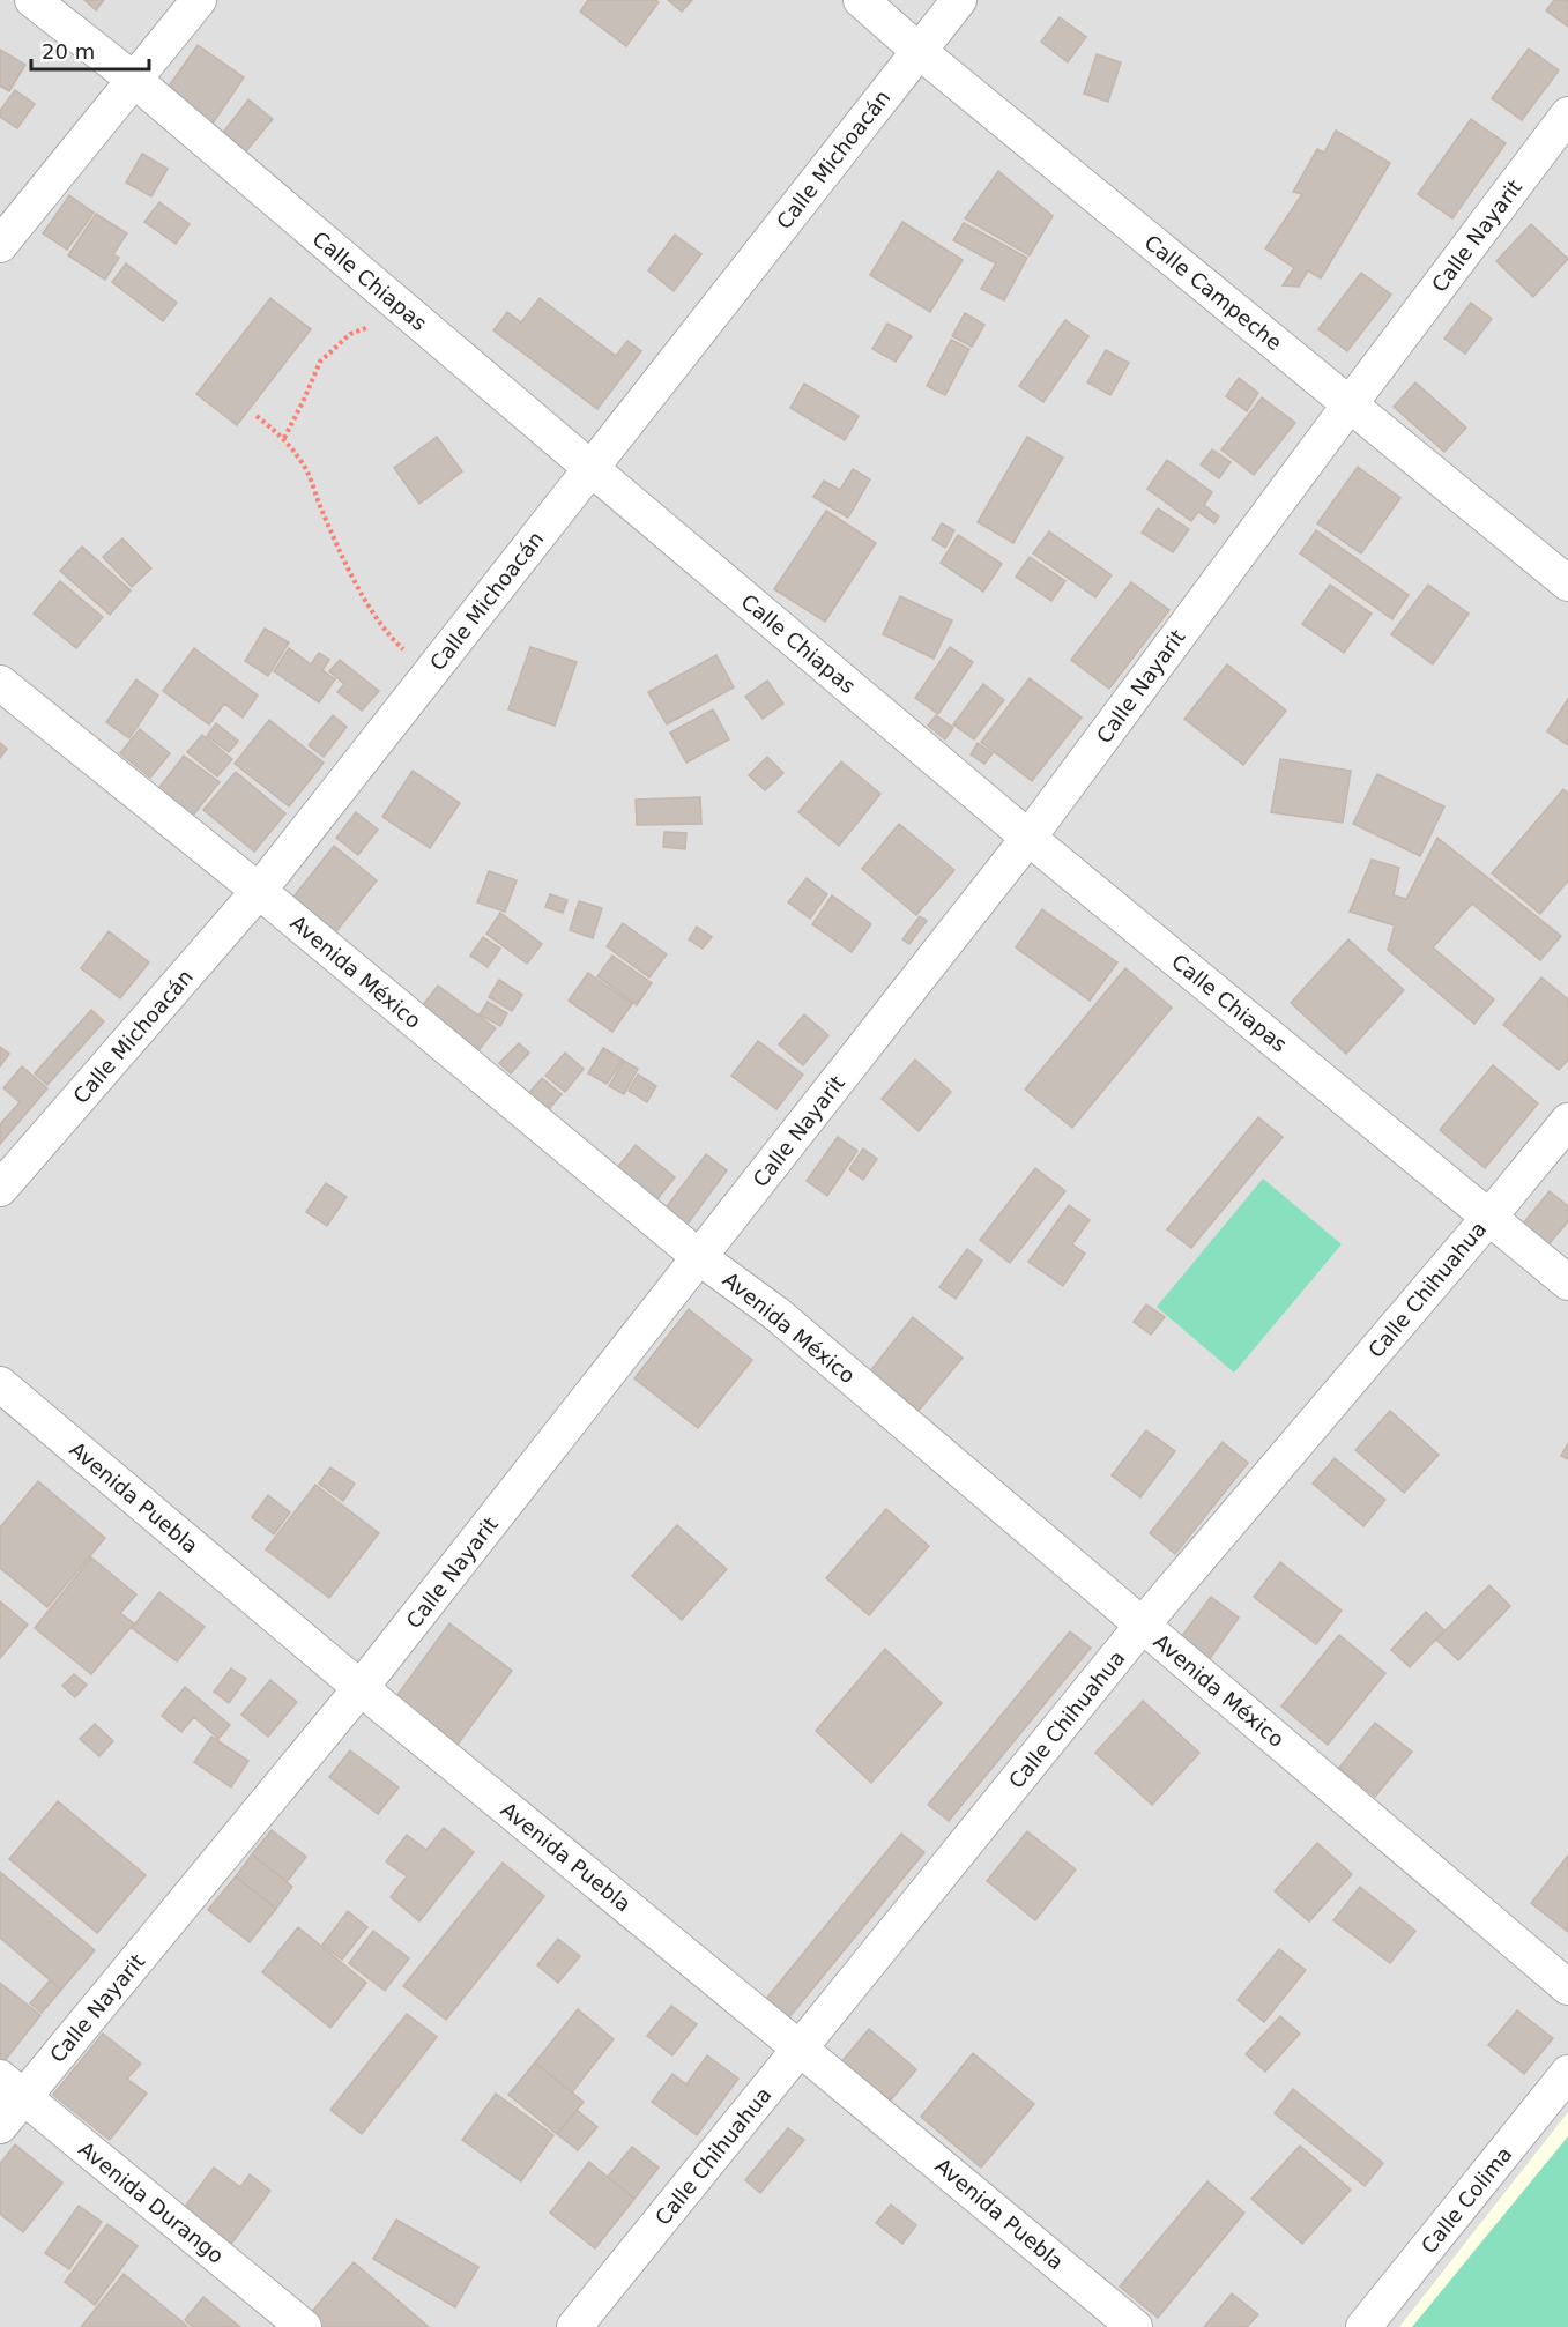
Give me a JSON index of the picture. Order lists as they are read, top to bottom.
{
  "streets": {
    "street": [
      "Calle Michoacán",
      "Calle Nayarit",
      "Calle Chiapas",
      "Calle Campeche",
      "Avenida México",
      "Calle Chihuahua",
      "Avenida Puebla",
      "Calle Colima",
      "Avenida Durango"
    ]
  },
  "crossings": [
    ["Calle Michoacán", "Calle Chiapas"],
    ["Calle Michoacán", "Calle Campeche"],
    ["Calle Michoacán", "Avenida México"],
    ["Calle Nayarit", "Calle Chiapas"],
    ["Calle Nayarit", "Calle Campeche"],
    ["Calle Nayarit", "Avenida México"],
    ["Calle Nayarit", "Avenida Puebla"],
    ["Calle Nayarit", "Avenida Durango"],
    ["Calle Chiapas", "Calle Chihuahua"],
    ["Avenida México", "Calle Chihuahua"],
    ["Calle Chihuahua", "Avenida Puebla"]
  ],
  "scale_bar": "20 m"
}
